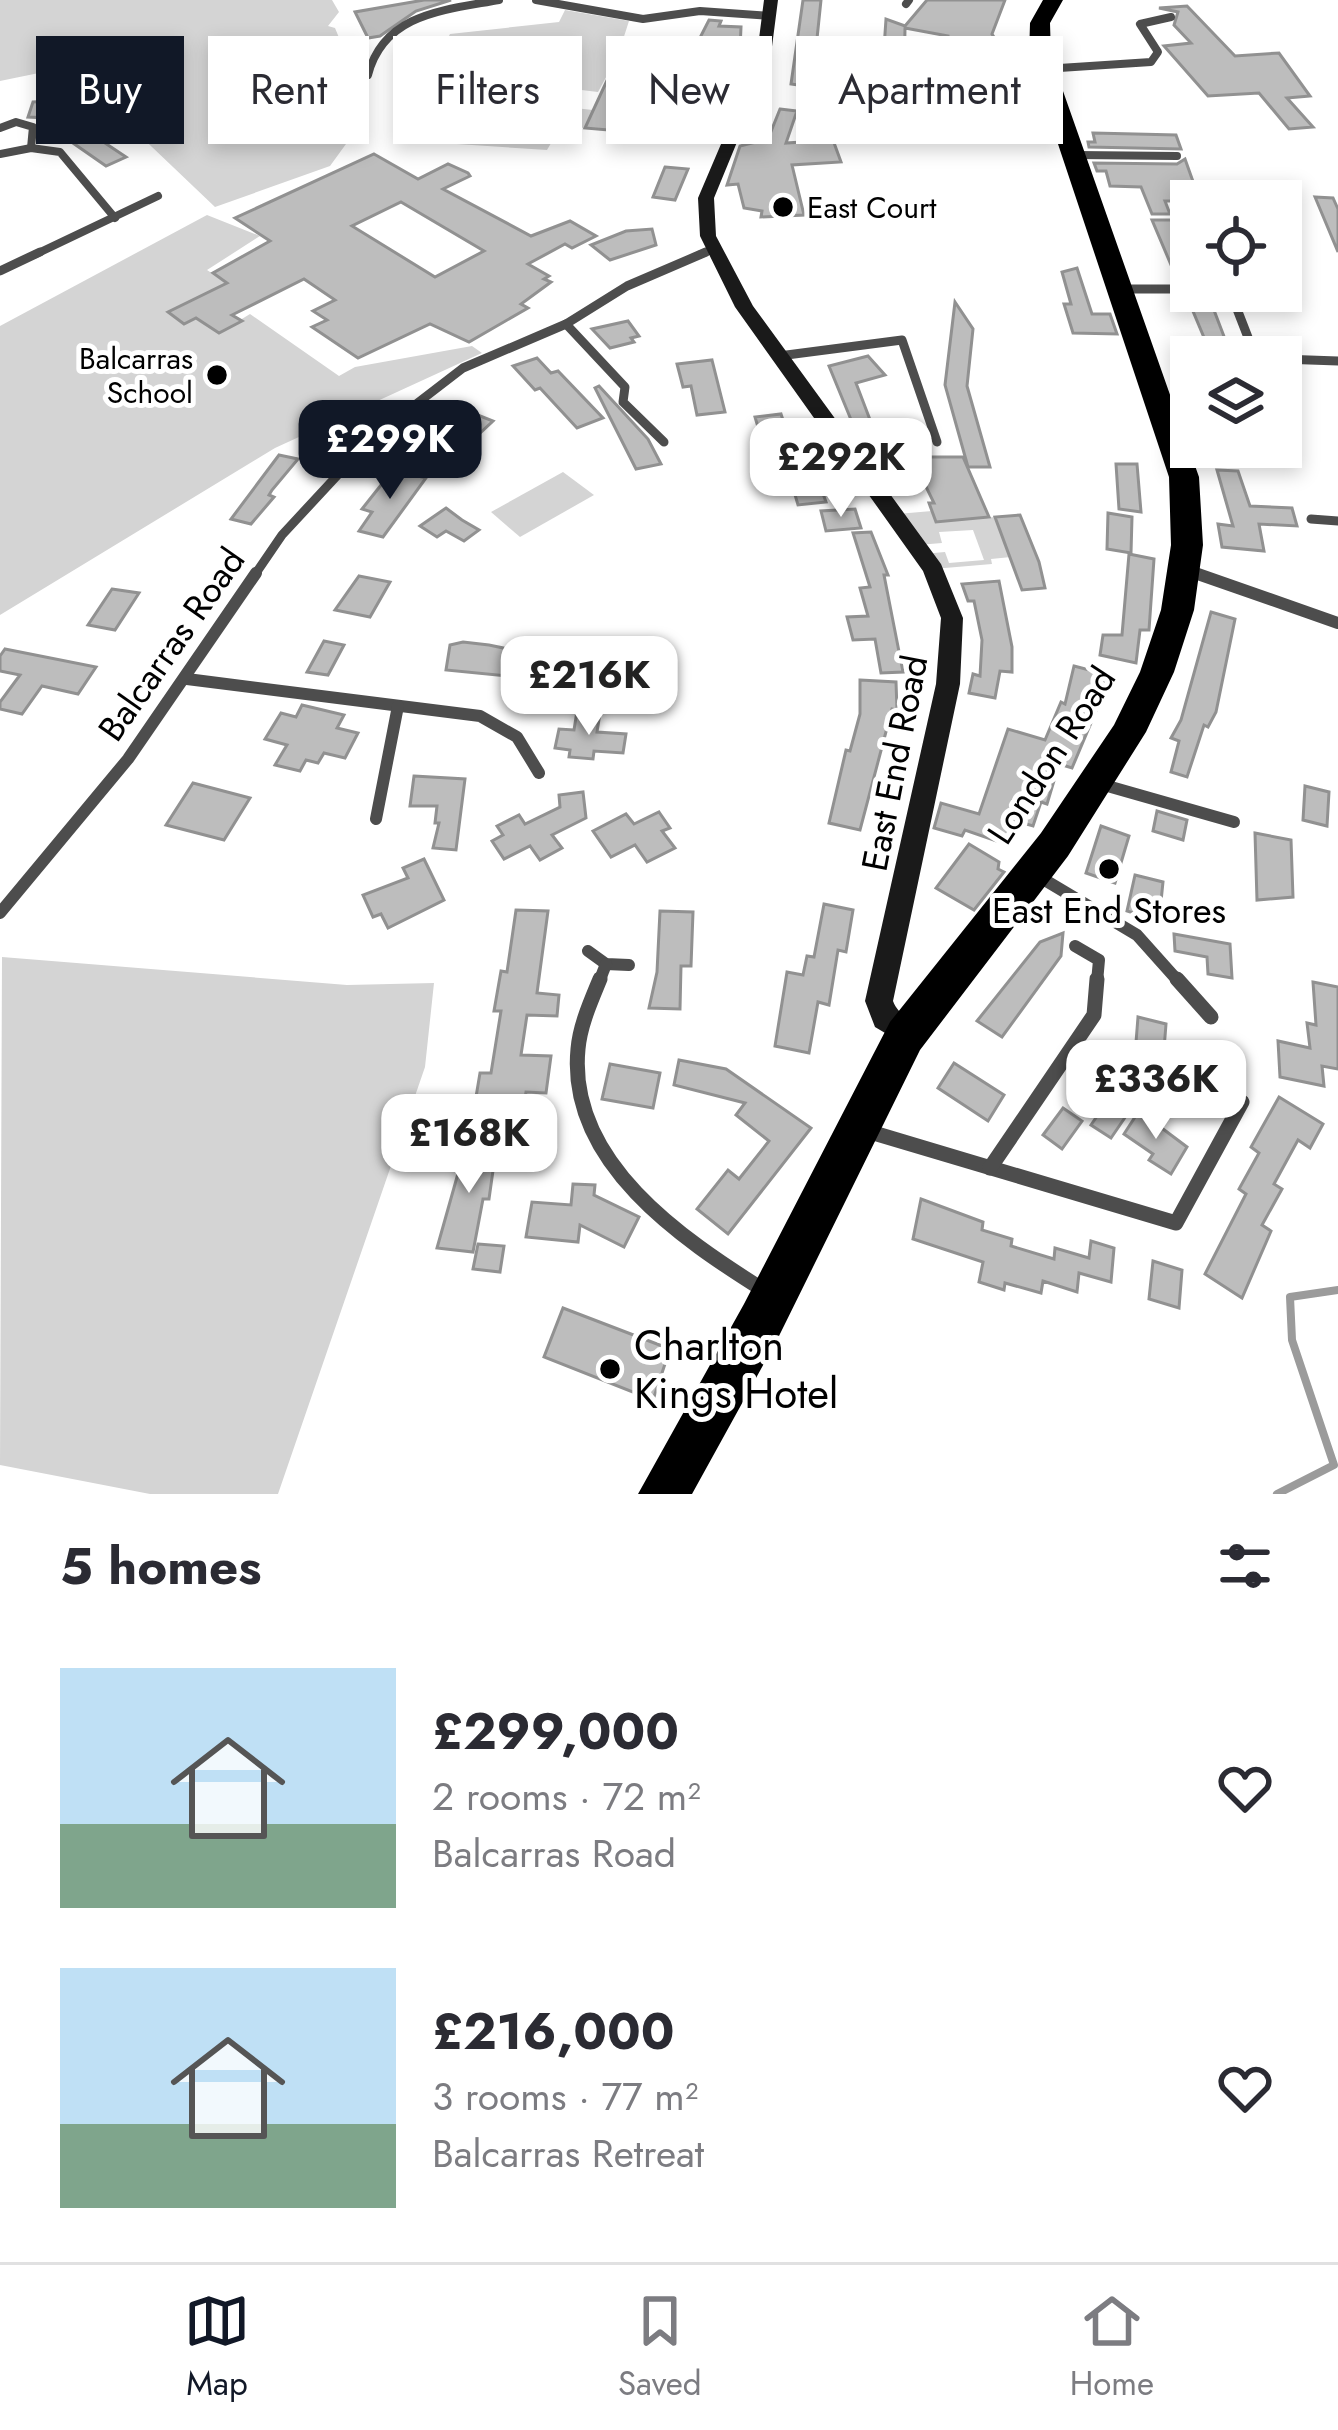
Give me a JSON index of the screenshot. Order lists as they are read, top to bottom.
{
  "streets": {
    "highway": ["London Road"],
    "street": ["Balcarras Road", "East End Road"]
  },
  "crossings": [
    ["Balcarras Road", "East End Road"],
    ["London Road", "East End Road"]
  ],
  "places": [
    "East Court",
    "Balcarras School",
    "East End Stores",
    "Charlton Kings Hotel"
  ],
  "page": {
    "chip": [
      "Buy",
      "Rent",
      "Filters",
      "New",
      "Apartment"
    ],
    "price": [
      "£299K",
      "£292K",
      "£216K",
      "£336K",
      "£168K"
    ],
    "heading": "5 homes",
    "list": [
      {
        "name": "£299,000",
        "note": "2 rooms · 72 m² · Balcarras Road"
      },
      {
        "name": "£216,000",
        "note": "3 rooms · 77 m² · Balcarras Retreat"
      }
    ],
    "tabs": ["Map", "Saved", "Home"]
  }
}
